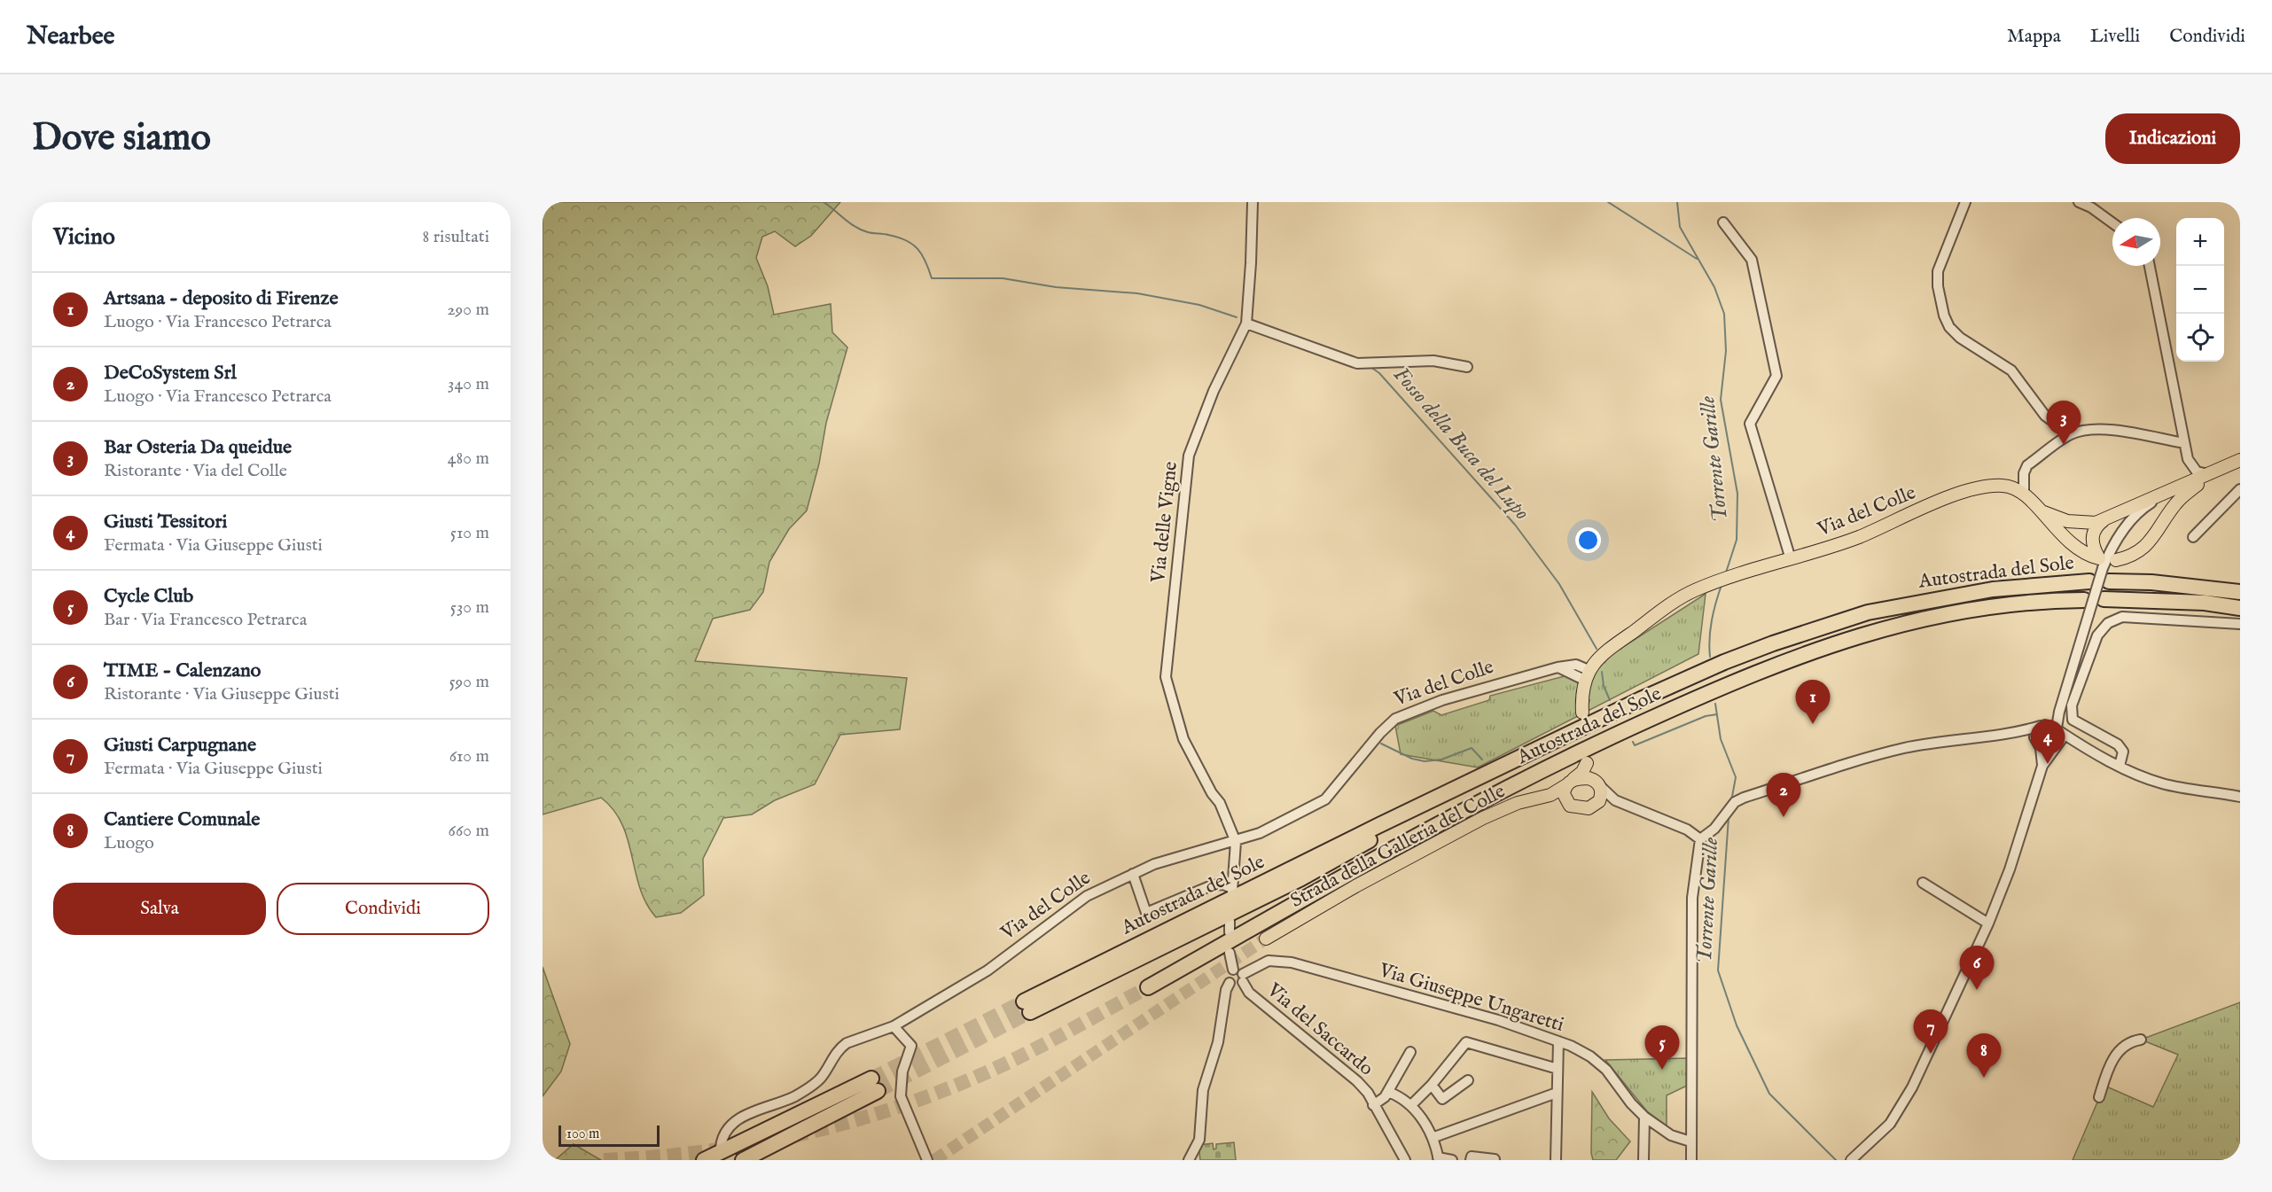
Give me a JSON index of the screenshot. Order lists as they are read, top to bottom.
{
  "streets": {
    "highway": ["Autostrada del Sole"],
    "main road": ["Via del Colle", "Strada della Galleria del Colle"],
    "street": ["Via delle Vigne", "Via Giuseppe Ungaretti", "Via del Saccardo"]
  },
  "crossings": [
    ["Via del Colle", "Via delle Vigne"],
    ["Via Giuseppe Ungaretti", "Via del Saccardo"]
  ],
  "water": ["Fosso della Buca del Lupo", "Torrente Garille"],
  "scale_bar": "100 m",
  "north": "left",
  "page": {
    "header": "Nearbee",
    "nav": ["Mappa", "Livelli", "Condividi"],
    "buttons": [
      "Indicazioni",
      ["Salva", "Condividi"]
    ],
    "title": "Dove siamo",
    "heading": ["Vicino", "8 risultati"],
    "map_buttons": ["+", "−"],
    "list": [
      {
        "mark": "1",
        "name": "Artsana - deposito di Firenze",
        "note": "Luogo · Via Francesco Petrarca",
        "value": "290 m"
      },
      {
        "mark": "2",
        "name": "DeCoSystem Srl",
        "note": "Luogo · Via Francesco Petrarca",
        "value": "340 m"
      },
      {
        "mark": "3",
        "name": "Bar Osteria Da queidue",
        "note": "Ristorante · Via del Colle",
        "value": "480 m"
      },
      {
        "mark": "4",
        "name": "Giusti Tessitori",
        "note": "Fermata · Via Giuseppe Giusti",
        "value": "510 m"
      },
      {
        "mark": "5",
        "name": "Cycle Club",
        "note": "Bar · Via Francesco Petrarca",
        "value": "530 m"
      },
      {
        "mark": "6",
        "name": "TIME - Calenzano",
        "note": "Ristorante · Via Giuseppe Giusti",
        "value": "590 m"
      },
      {
        "mark": "7",
        "name": "Giusti Carpugnane",
        "note": "Fermata · Via Giuseppe Giusti",
        "value": "610 m"
      },
      {
        "mark": "8",
        "name": "Cantiere Comunale",
        "note": "Luogo",
        "value": "660 m"
      }
    ],
    "pins": [
      "3",
      "1",
      "4",
      "2",
      "6",
      "7",
      "5",
      "8"
    ],
    "scale": "100 m"
  }
}
